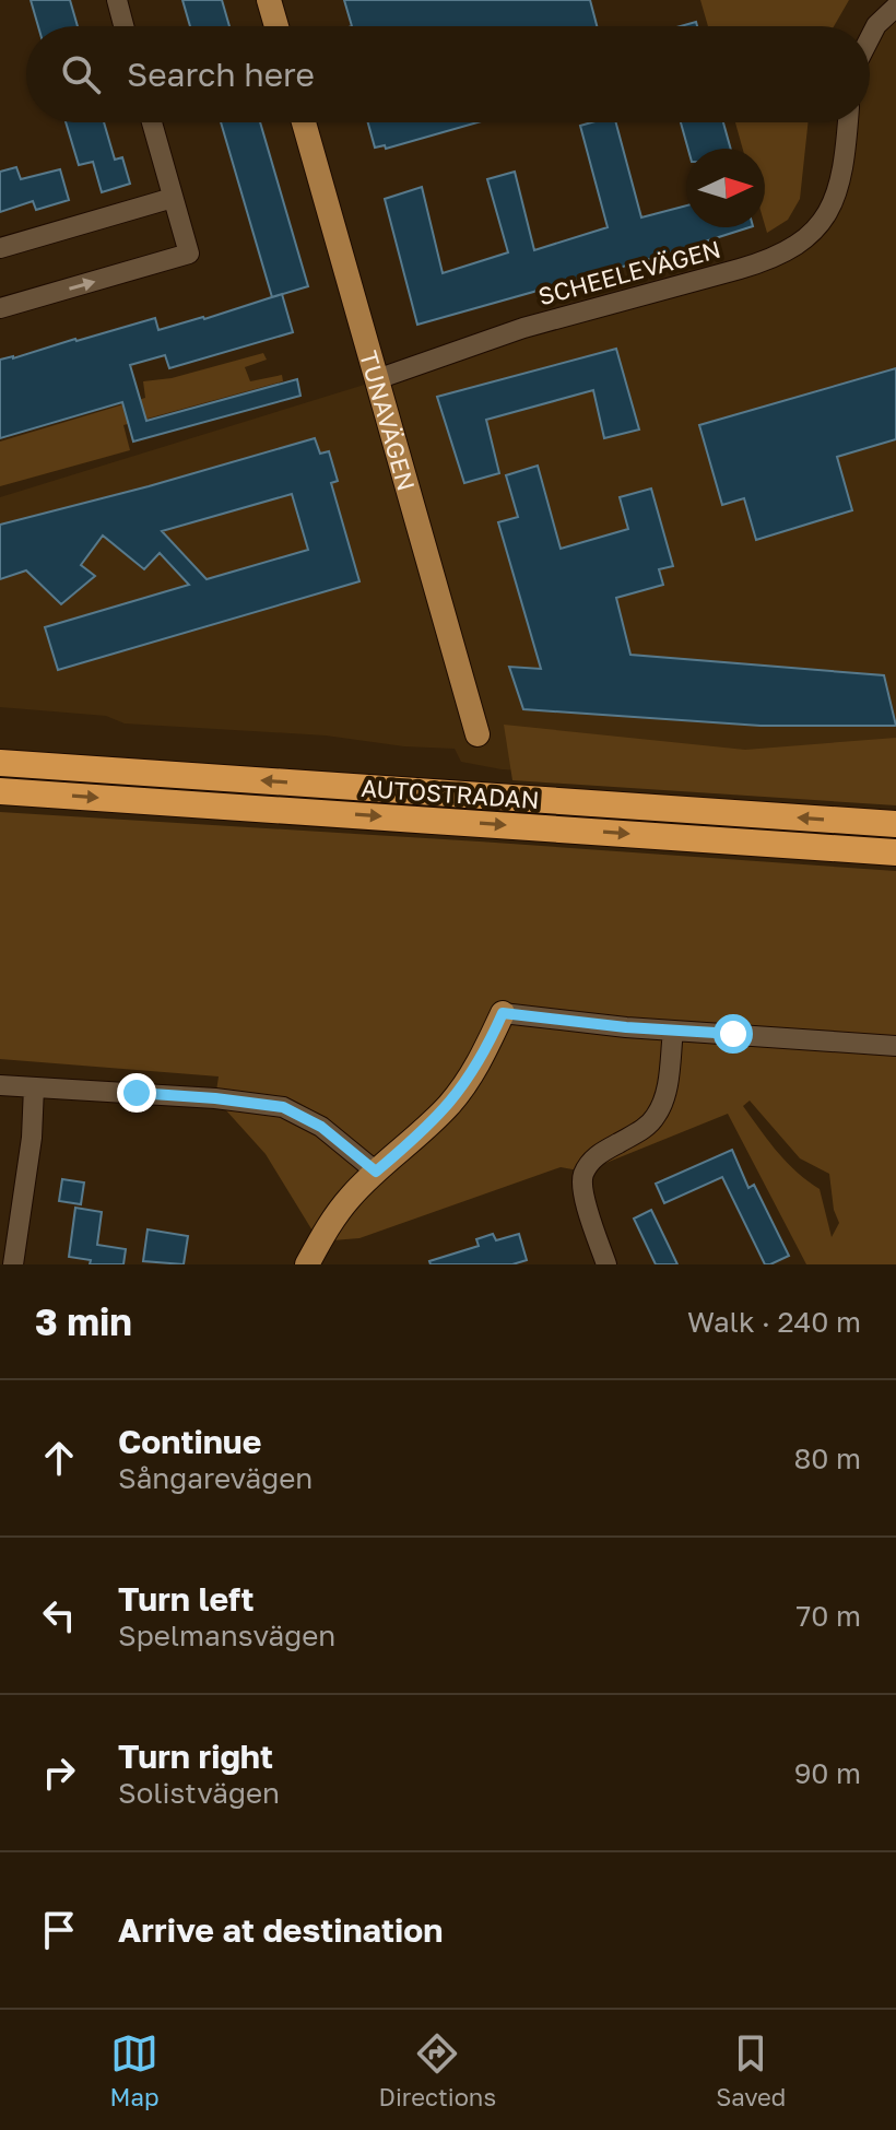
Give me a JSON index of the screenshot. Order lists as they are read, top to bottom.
{
  "streets": {
    "highway": ["AUTOSTRADAN"],
    "main road": ["TUNAVÄGEN"],
    "street": ["SCHEELEVÄGEN"]
  },
  "crossings": [
    ["SCHEELEVÄGEN", "TUNAVÄGEN"]
  ],
  "north": "right",
  "page": {
    "search": "Search here",
    "heading": ["3 min", "Walk · 240 m"],
    "list": [
      ["Continue", "Sångarevägen", "80 m"],
      ["Turn left", "Spelmansvägen", "70 m"],
      ["Turn right", "Solistvägen", "90 m"],
      "Arrive at destination"
    ],
    "nav": ["Map", "Directions", "Saved"]
  }
}
